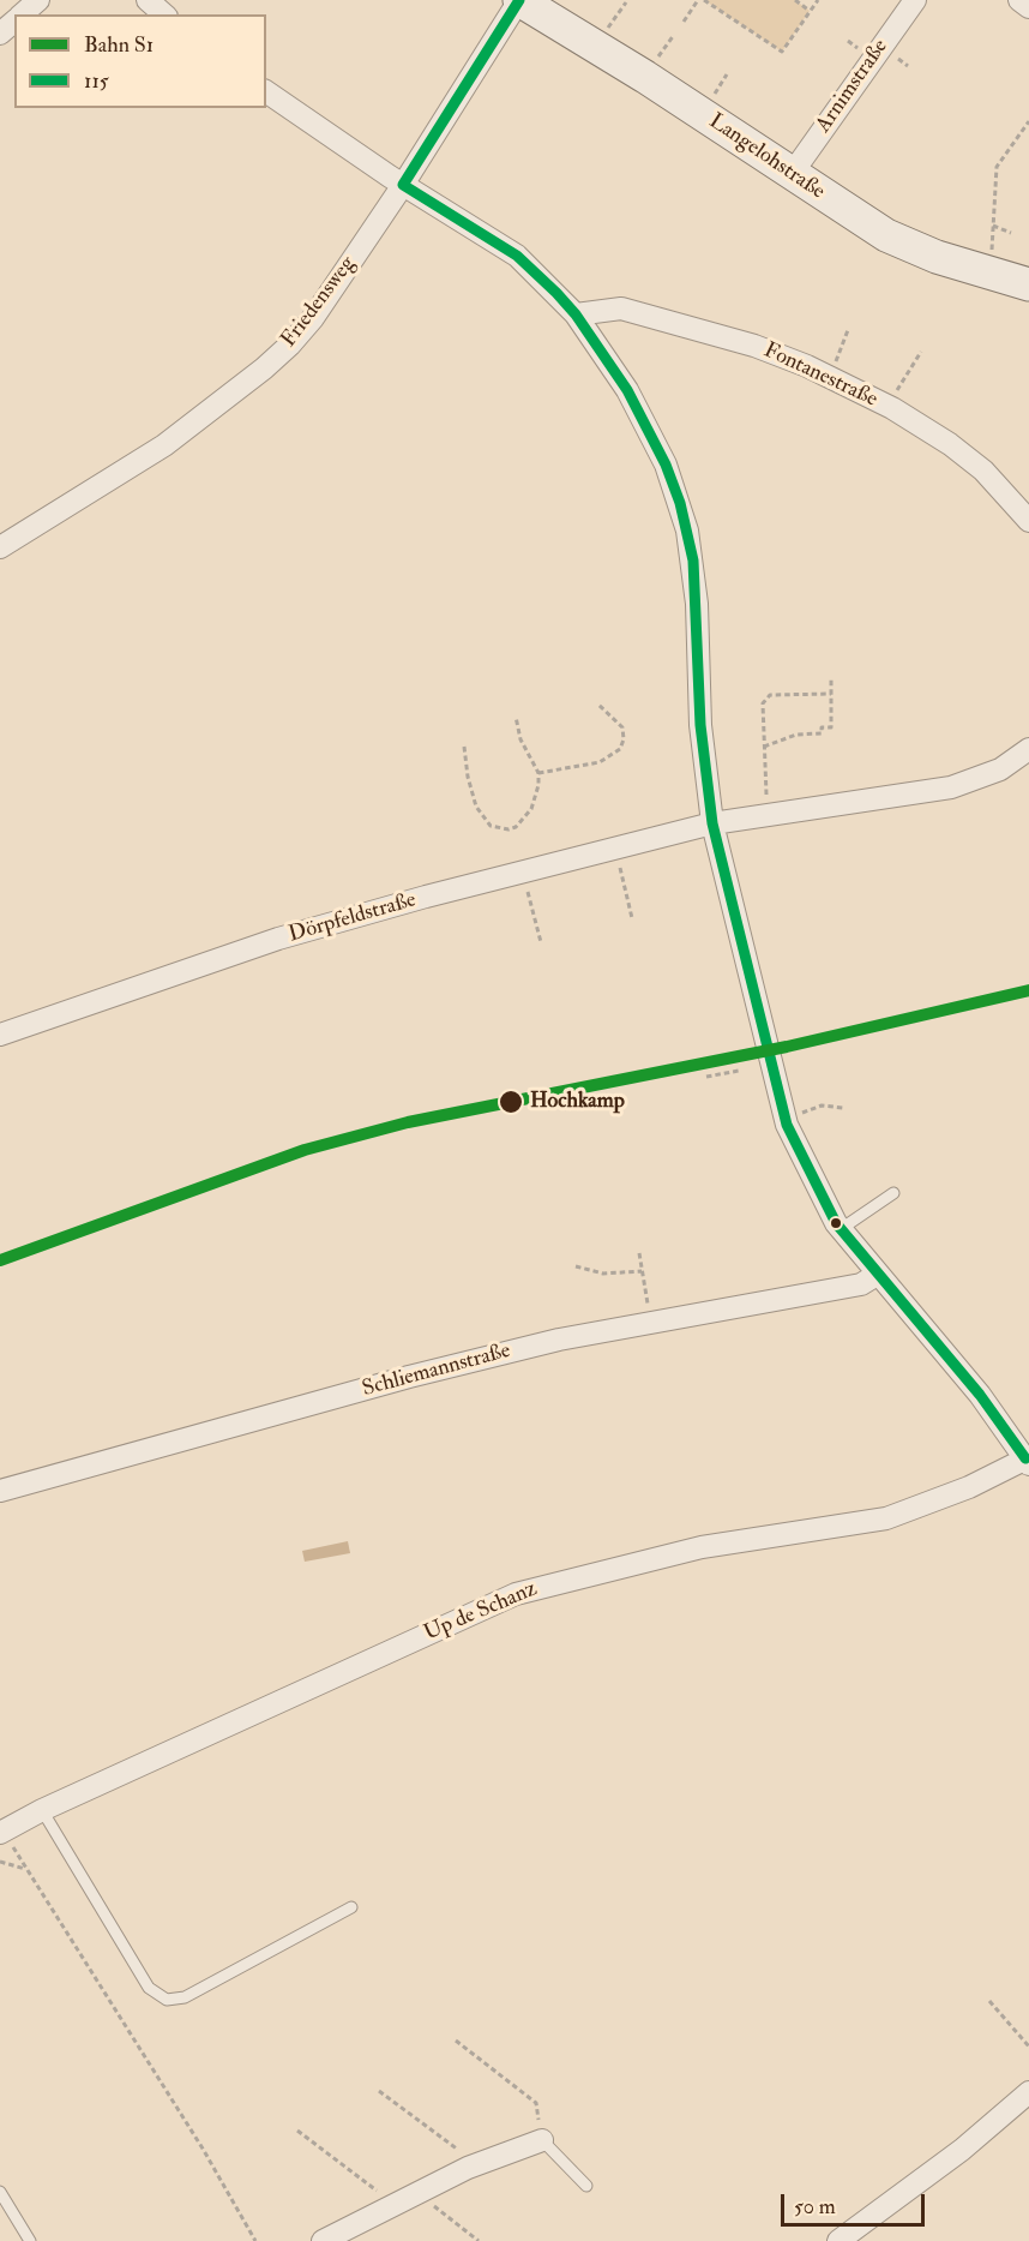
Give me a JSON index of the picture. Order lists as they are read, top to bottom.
{
  "streets": {
    "street": [
      "Arnimstraße",
      "Langelohstraße",
      "Friedensweg",
      "Fontanestraße",
      "Dörpfeldstraße",
      "Schliemannstraße",
      "Up de Schanz"
    ]
  },
  "crossings": [
    ["Arnimstraße", "Langelohstraße"],
    ["Langelohstraße", "Friedensweg"]
  ],
  "places": ["Hochkamp"],
  "lines": ["transit line 115", "rail line S1"],
  "legend": ["Bahn S1", "115"],
  "scale_bar": "50 m"
}
